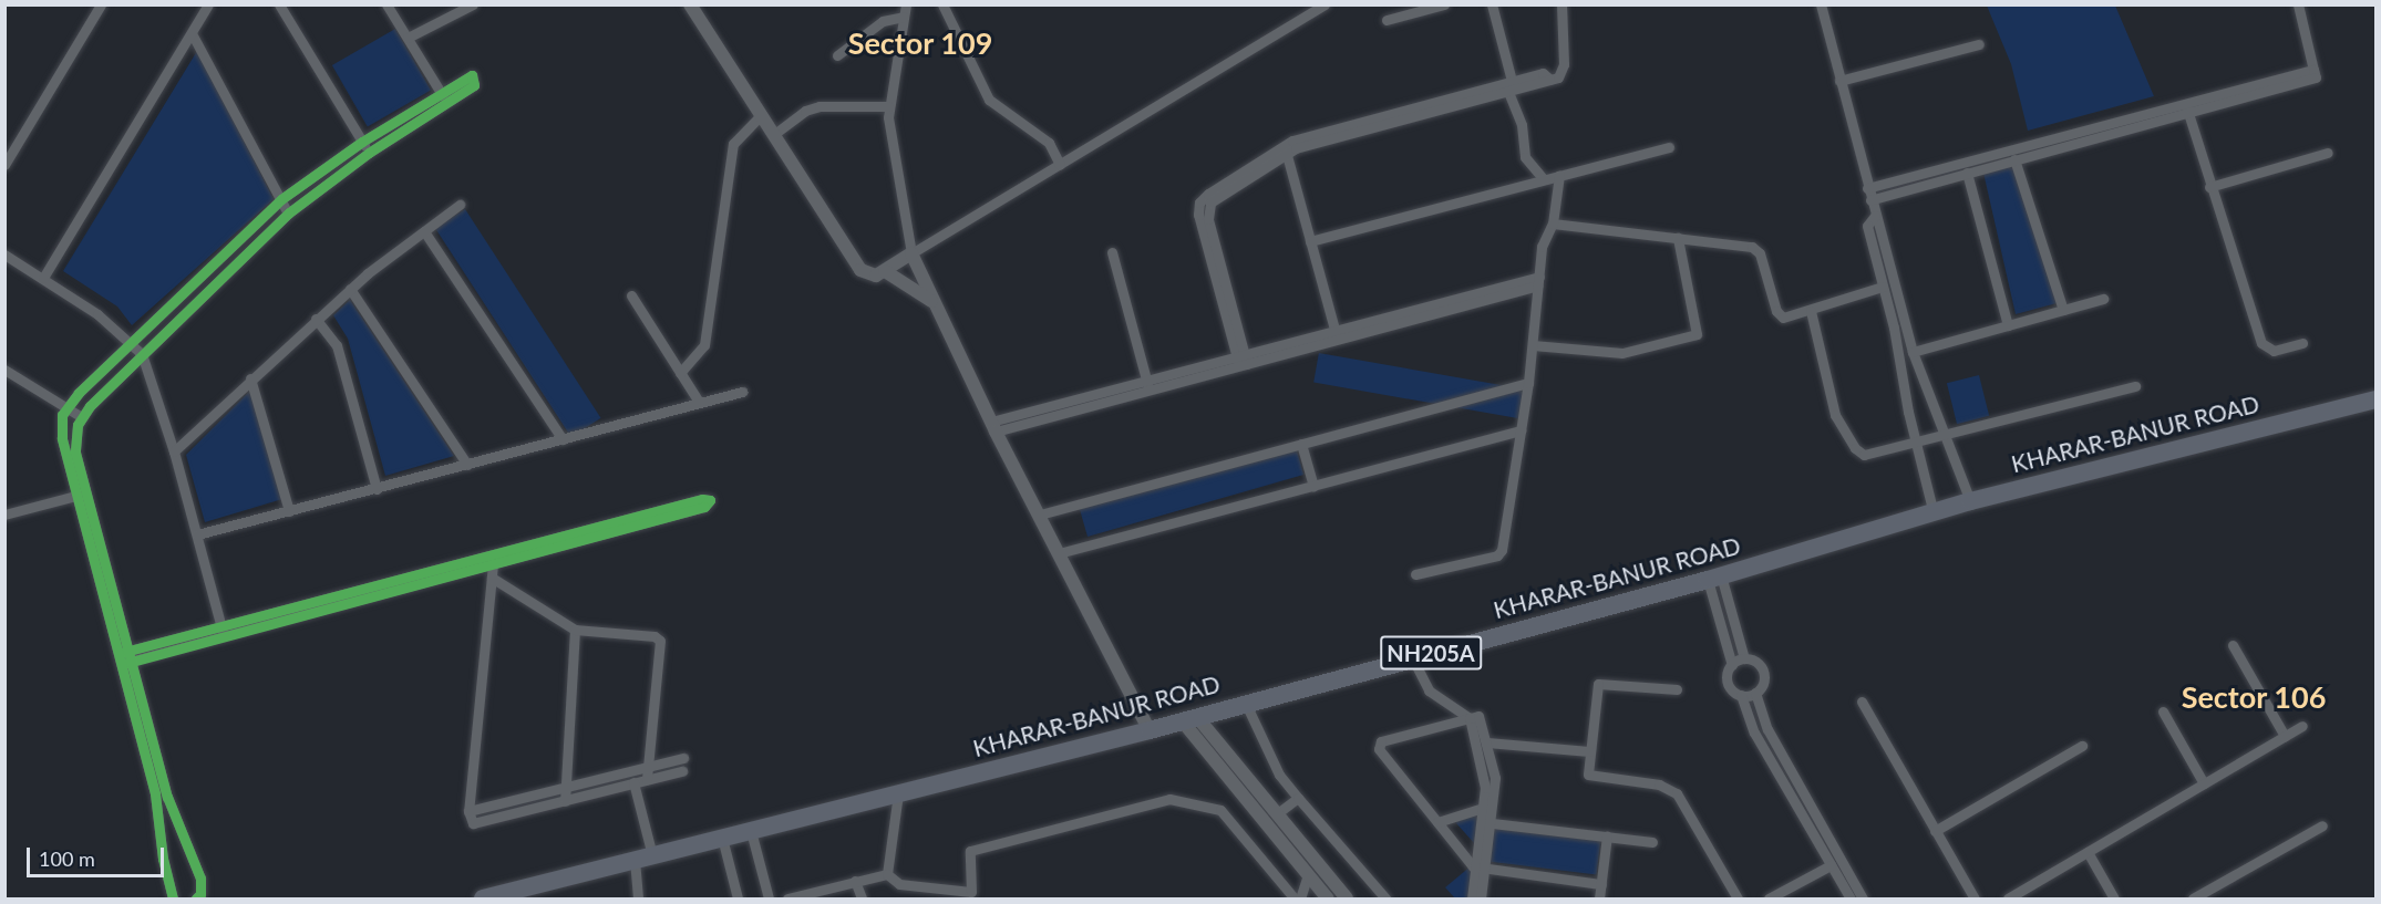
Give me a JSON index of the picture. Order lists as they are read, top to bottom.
{
  "streets": {
    "highway": ["KHARAR-BANUR ROAD", "NH205A"]
  },
  "districts": ["Sector 109", "Sector 106"],
  "scale_bar": "100 m"
}
